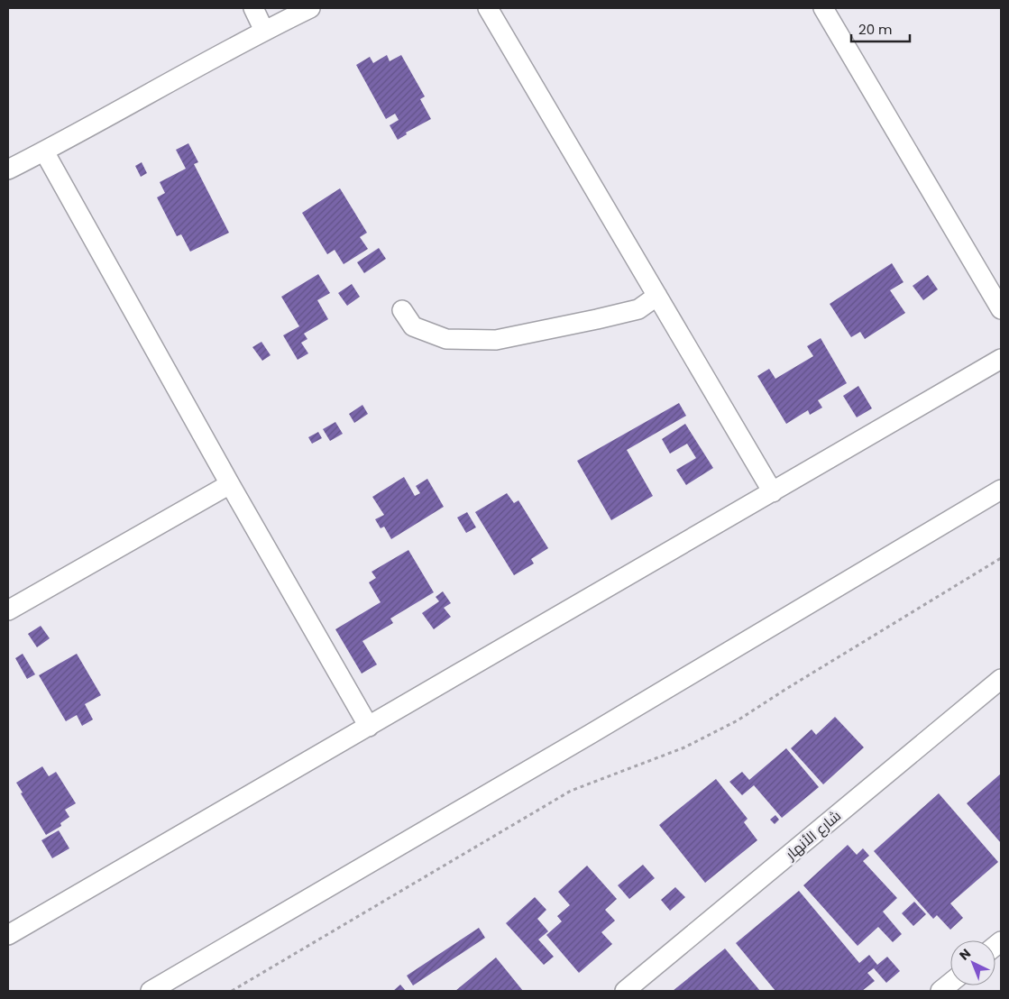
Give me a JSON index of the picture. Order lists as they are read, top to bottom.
{
  "streets": {
    "street": ["شارع الأنهار"]
  },
  "scale_bar": "20 m",
  "north": "top left"
}
